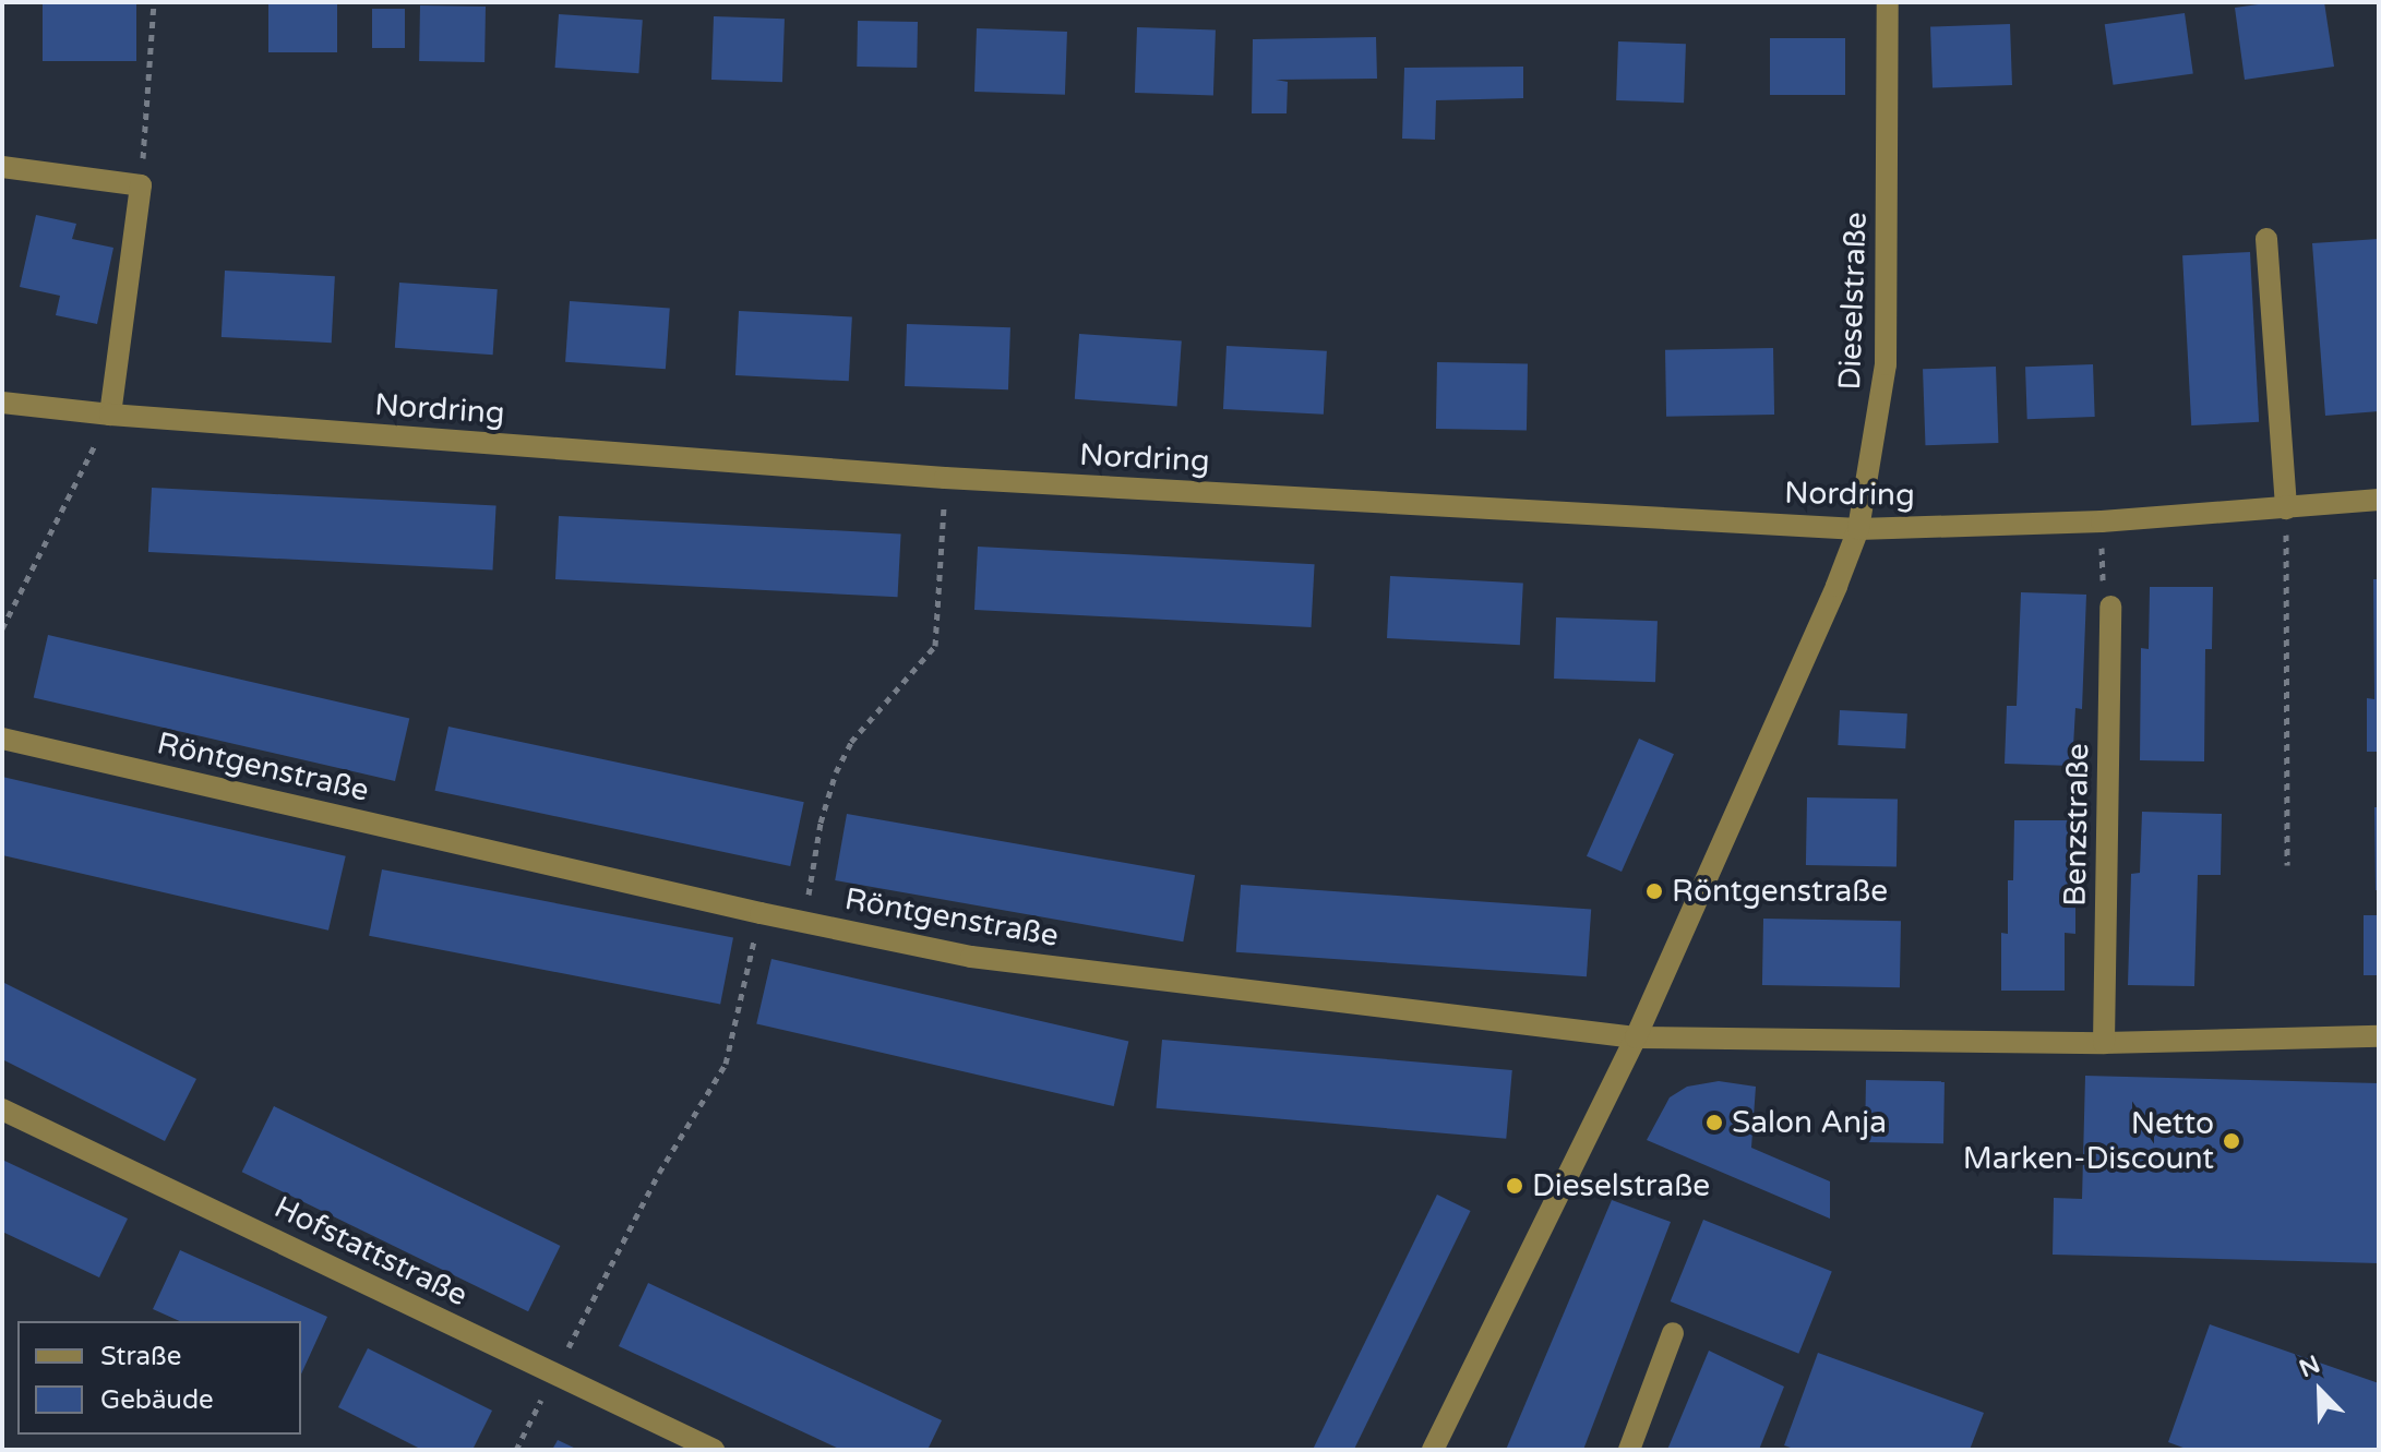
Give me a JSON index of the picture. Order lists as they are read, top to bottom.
{
  "streets": {
    "street": [
      "Dieselstraße",
      "Nordring",
      "Röntgenstraße",
      "Benzstraße",
      "Hofstattstraße"
    ]
  },
  "crossings": [
    ["Dieselstraße", "Nordring"],
    ["Dieselstraße", "Röntgenstraße"],
    ["Röntgenstraße", "Benzstraße"]
  ],
  "places": [
    "Röntgenstraße",
    "Salon Anja",
    "Netto Marken-Discount",
    "Dieselstraße"
  ],
  "legend": ["Straße", "Gebäude"],
  "north": "top left"
}
